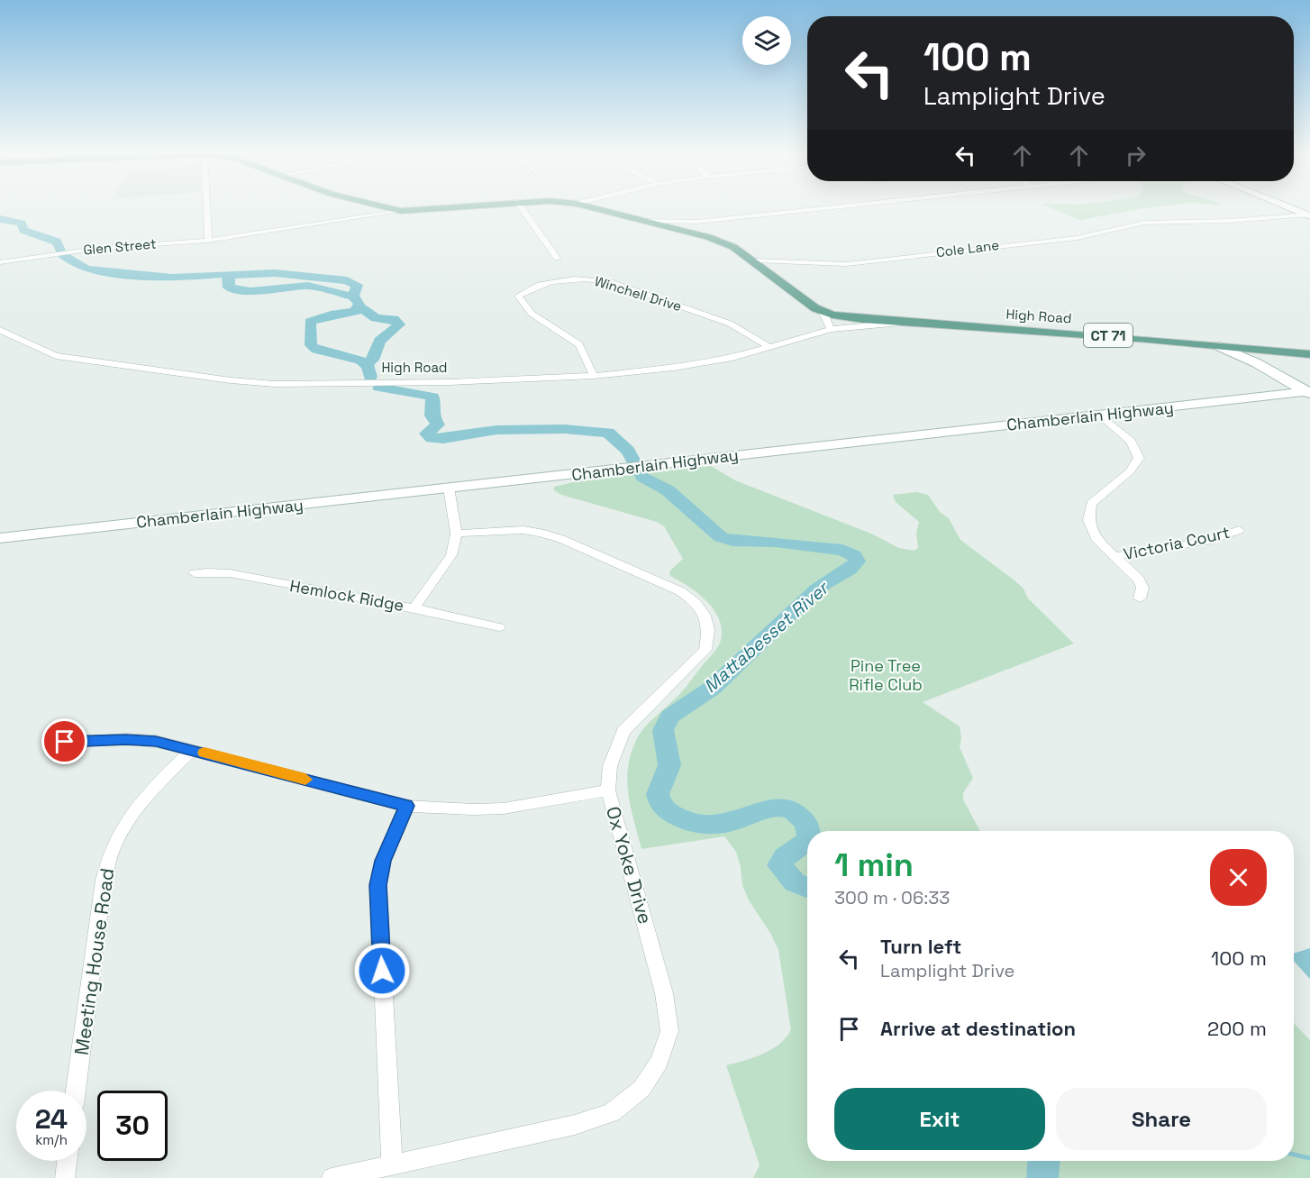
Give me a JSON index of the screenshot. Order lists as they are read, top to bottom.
{
  "streets": {
    "main road": ["High Road", "CT 71", "Chamberlain Highway"],
    "street": [
      "Glen Street",
      "Cole Lane",
      "Winchell Drive",
      "Victoria Court",
      "Hemlock Ridge",
      "Ox Yoke Drive",
      "Meeting House Road"
    ]
  },
  "crossings": [
    ["Glen Street", "CT 71"],
    ["Cole Lane", "CT 71"],
    ["Winchell Drive", "High Road"],
    ["High Road", "CT 71"]
  ],
  "water": ["Mattabesset River"],
  "parks": ["Pine Tree Rifle Club"],
  "page": {
    "turn": ["100 m", "Lamplight Drive"],
    "heading": ["1 min", "300 m · 06:33"],
    "list": [
      {
        "name": "Turn left",
        "note": "Lamplight Drive",
        "value": "100 m"
      },
      {
        "name": "Arrive at destination",
        "value": "200 m"
      }
    ],
    "buttons": ["Exit", "Share"],
    "speed": "24 km/h",
    "limit": "30"
  }
}
